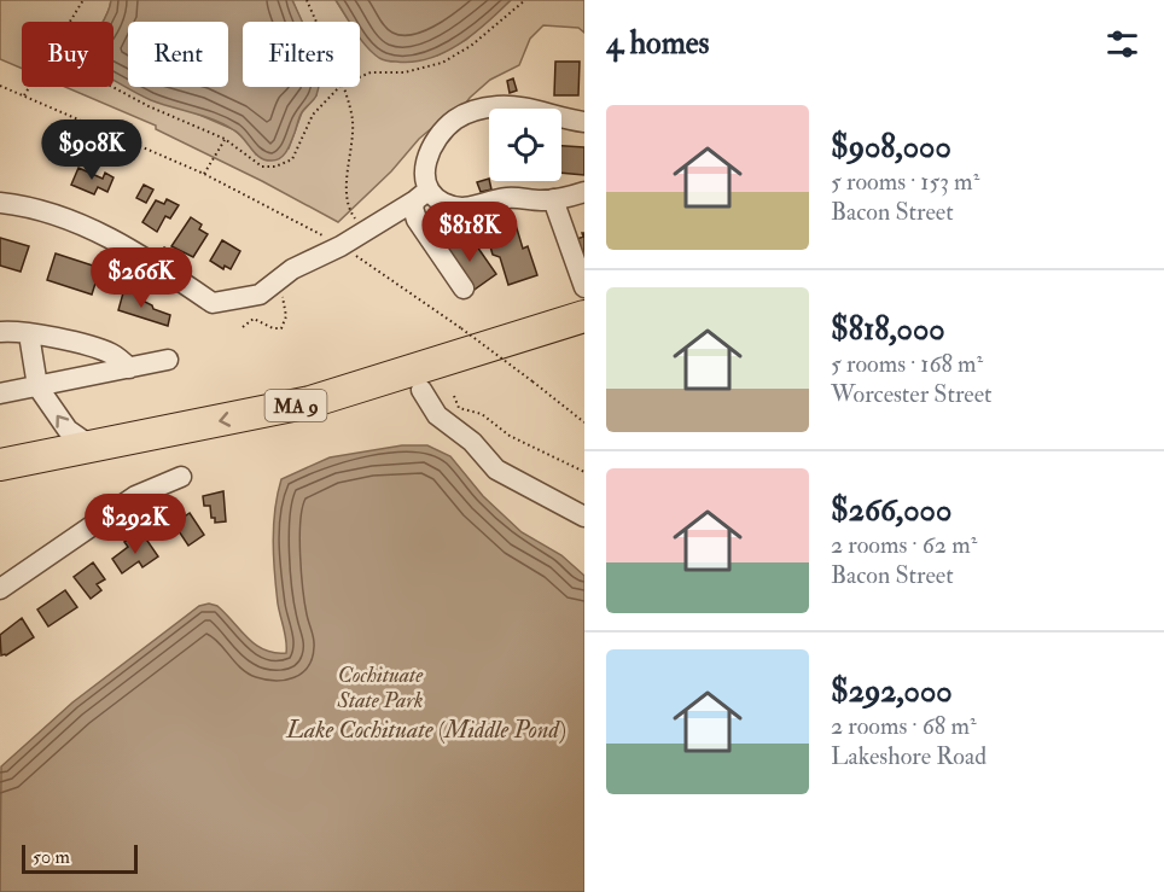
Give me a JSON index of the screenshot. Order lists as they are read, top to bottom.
{
  "streets": {
    "highway": ["MA 9"]
  },
  "water": ["Lake Cochituate (Middle Pond)"],
  "parks": ["Cochituate State Park"],
  "scale_bar": "50 m",
  "page": {
    "heading": "4 homes",
    "chip": ["Buy", "Rent", "Filters"],
    "list": [
      {
        "name": "$908,000",
        "note": "5 rooms · 153 m² · Bacon Street"
      },
      {
        "name": "$818,000",
        "note": "5 rooms · 168 m² · Worcester Street"
      },
      {
        "name": "$266,000",
        "note": "2 rooms · 62 m² · Bacon Street"
      },
      {
        "name": "$292,000",
        "note": "2 rooms · 68 m² · Lakeshore Road"
      }
    ],
    "price": [
      "$908K",
      "$818K",
      "$266K",
      "$292K"
    ],
    "scale": "50 m"
  }
}
